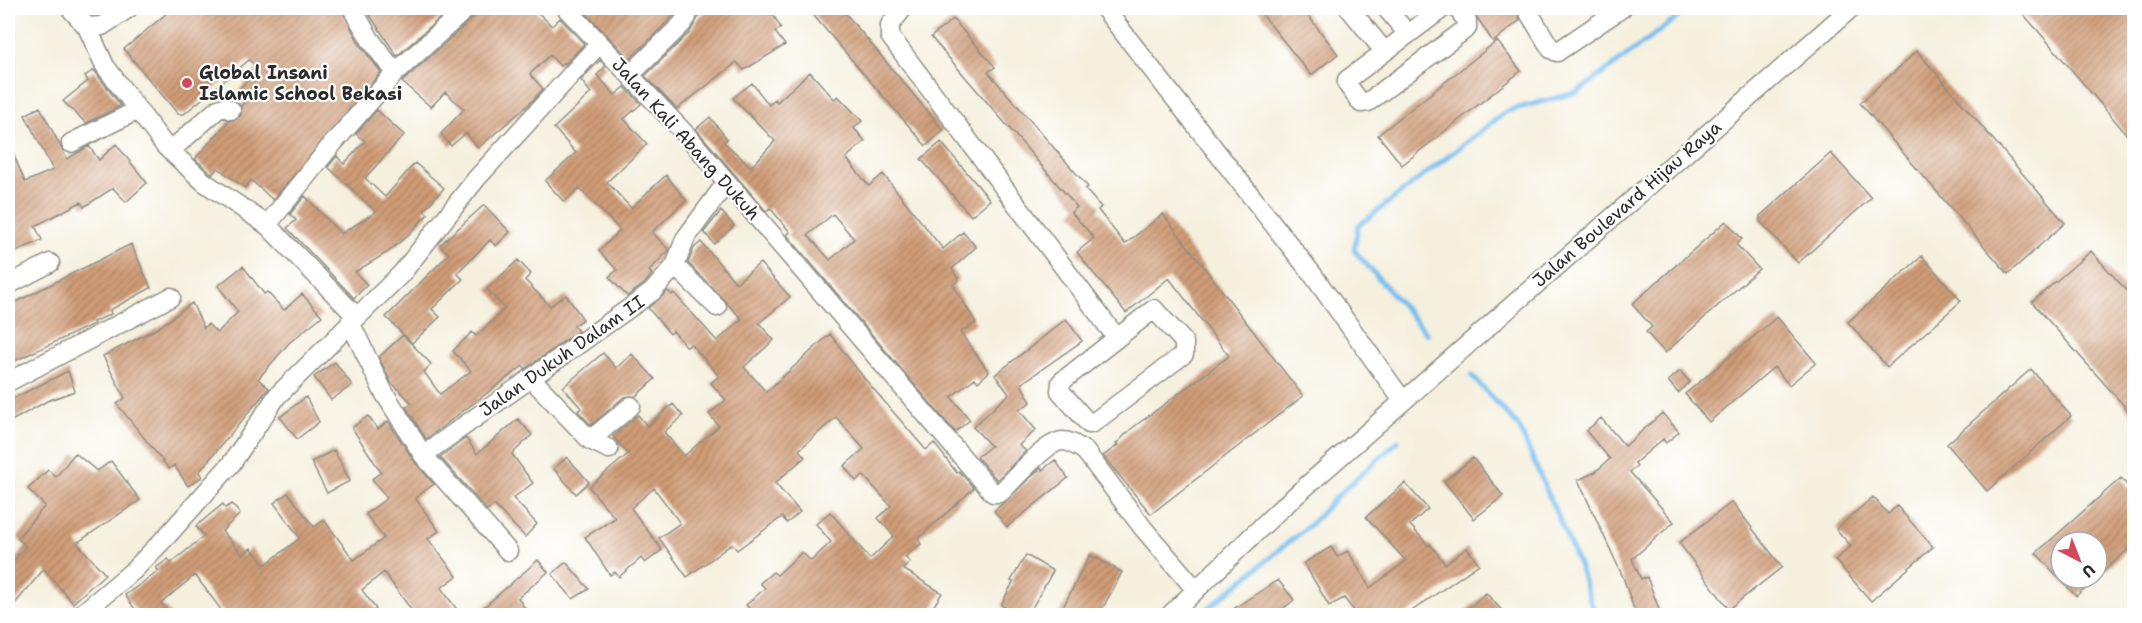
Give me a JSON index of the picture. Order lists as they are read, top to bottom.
{
  "streets": {
    "street": ["Jalan Kali Abang Dukuh", "Jalan Boulevard Hijau Raya", "Jalan Dukuh Dalam II"]
  },
  "crossings": [
    ["Jalan Kali Abang Dukuh", "Jalan Boulevard Hijau Raya"],
    ["Jalan Kali Abang Dukuh", "Jalan Dukuh Dalam II"]
  ],
  "places": ["Global Insani Islamic School Bekasi"],
  "north": "bottom right"
}
